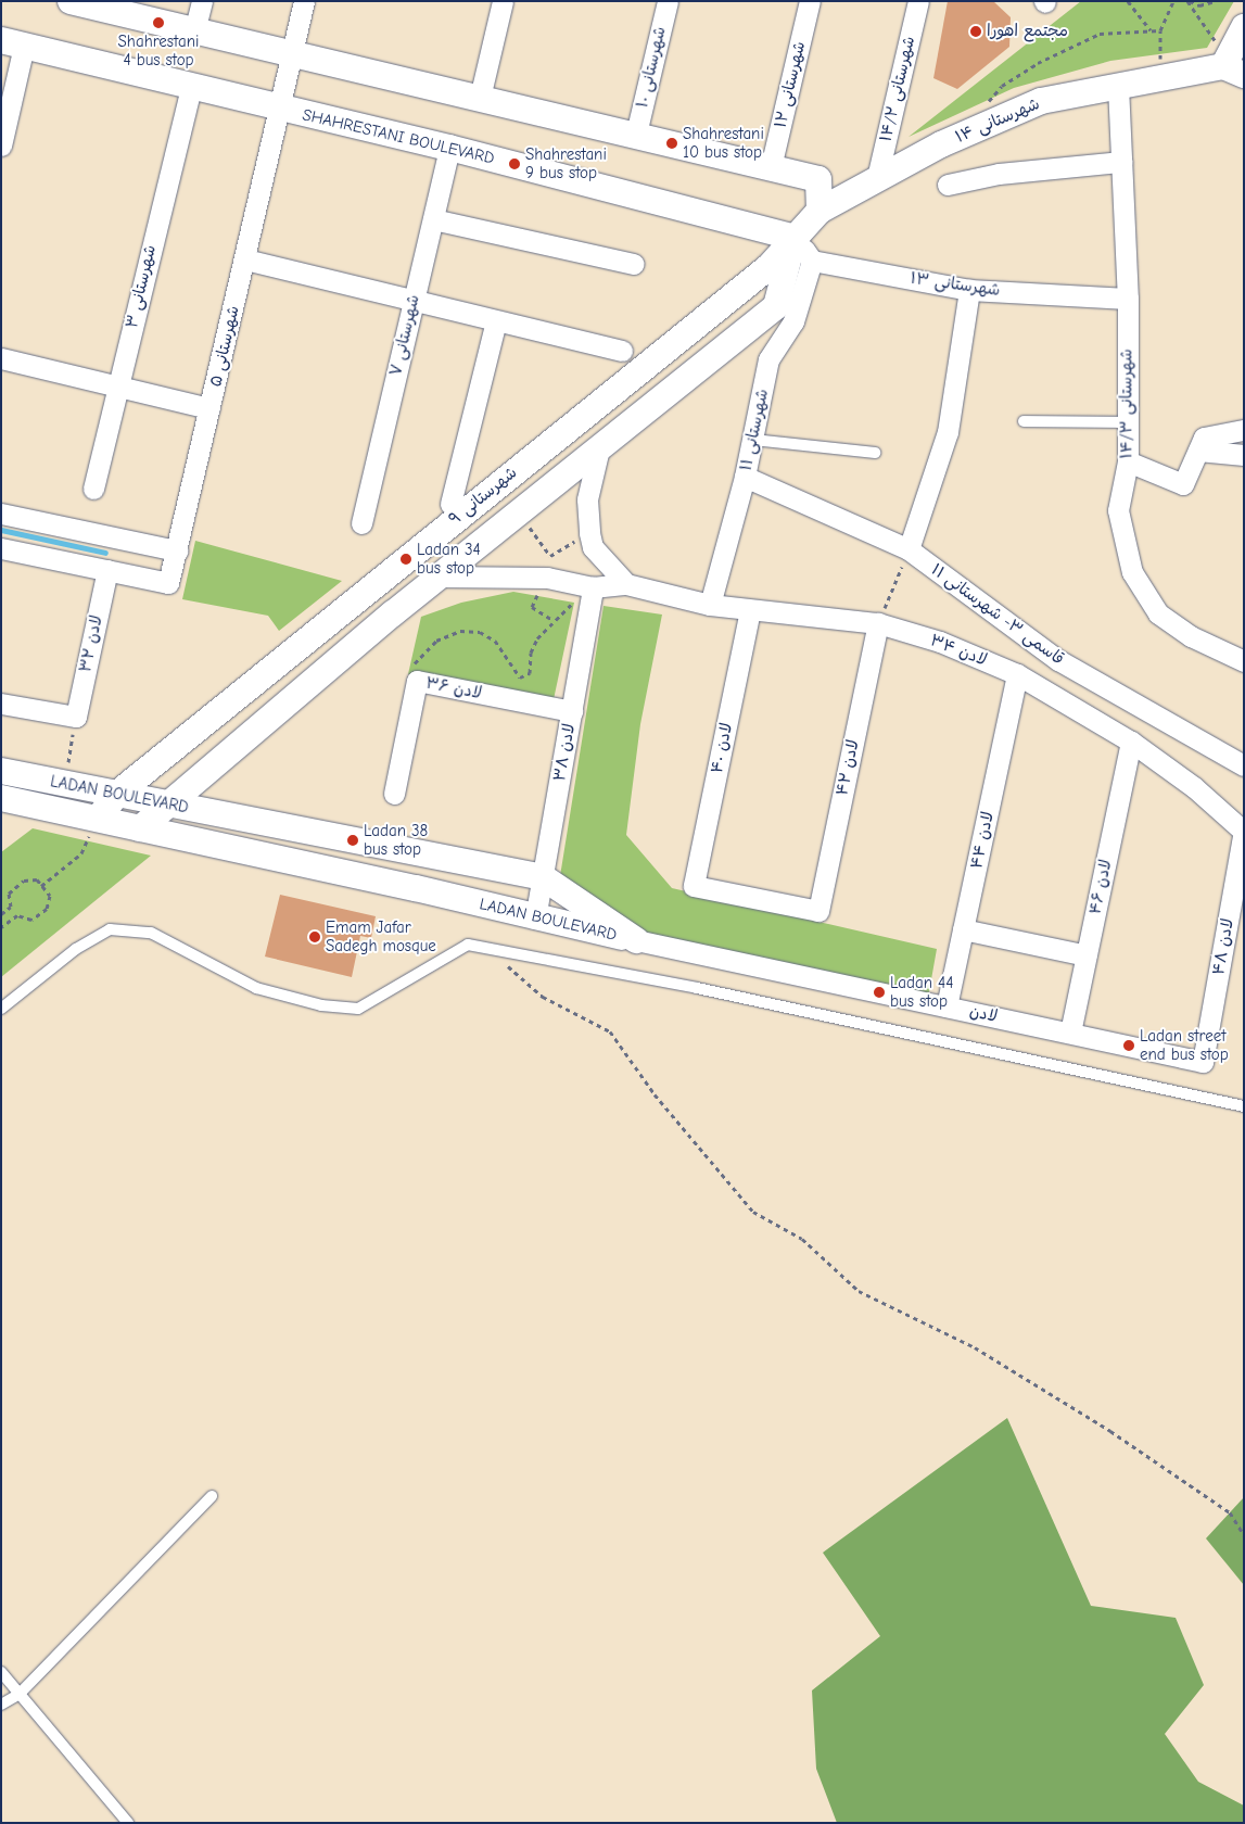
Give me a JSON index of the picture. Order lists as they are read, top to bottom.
{
  "streets": {
    "street": [
      "شهرستانی ۱۰",
      "شهرستانی ۱۲",
      "شهرستانی ۱۴/۲",
      "شهرستانی ۱۴",
      "SHAHRESTANI BOULEVARD",
      "شهرستانی ۱۳",
      "شهرستانی ۳",
      "شهرستانی ۷",
      "شهرستانی ۵",
      "شهرستانی ۱۴/۳",
      "شهرستانی ۱۱",
      "شهرستانی ۹",
      "قاسمی ۳- شهرستانی ۱۱",
      "لادن ۳۲",
      "لادن ۳۴",
      "لادن ۳۶",
      "لادن ۴۰",
      "لادن ۳۸",
      "لادن ۴۲",
      "LADAN BOULEVARD",
      "لادن ۴۴",
      "لادن ۴۶",
      "لادن ۴۸",
      "لادن"
    ]
  },
  "crossings": [
    ["شهرستانی ۱۴/۲", "شهرستانی ۱۴"],
    ["شهرستانی ۱۴", "شهرستانی ۱۴/۳"],
    ["شهرستانی ۱۴", "شهرستانی ۹"],
    ["SHAHRESTANI BOULEVARD", "شهرستانی ۳"],
    ["SHAHRESTANI BOULEVARD", "شهرستانی ۷"],
    ["SHAHRESTANI BOULEVARD", "شهرستانی ۵"],
    ["SHAHRESTANI BOULEVARD", "شهرستانی ۹"],
    ["شهرستانی ۱۳", "شهرستانی ۱۴/۳"],
    ["شهرستانی ۱۳", "شهرستانی ۱۱"],
    ["شهرستانی ۵", "لادن ۳۲"],
    ["شهرستانی ۱۱", "قاسمی ۳- شهرستانی ۱۱"],
    ["شهرستانی ۱۱", "لادن ۳۴"],
    ["شهرستانی ۹", "LADAN BOULEVARD"],
    ["لادن ۳۴", "لادن ۴۰"],
    ["لادن ۳۴", "لادن ۴۲"],
    ["لادن ۳۴", "لادن ۴۴"],
    ["لادن ۳۴", "لادن ۴۶"],
    ["لادن ۳۴", "لادن ۴۸"],
    ["لادن ۳۶", "لادن ۳۸"],
    ["لادن ۴۰", "لادن ۴۲"],
    ["لادن ۳۸", "LADAN BOULEVARD"],
    ["LADAN BOULEVARD", "لادن"],
    ["لادن ۴۴", "لادن"],
    ["لادن ۴۶", "لادن"],
    ["لادن ۴۸", "لادن"]
  ],
  "places": [
    "Shahrestani 4 bus stop",
    "مجتمع اهورا",
    "Shahrestani 10 bus stop",
    "Shahrestani 9 bus stop",
    "Ladan 34 bus stop",
    "Ladan 38 bus stop",
    "Emam Jafar Sadegh mosque",
    "Ladan 44 bus stop",
    "Ladan street end bus stop"
  ]
}
